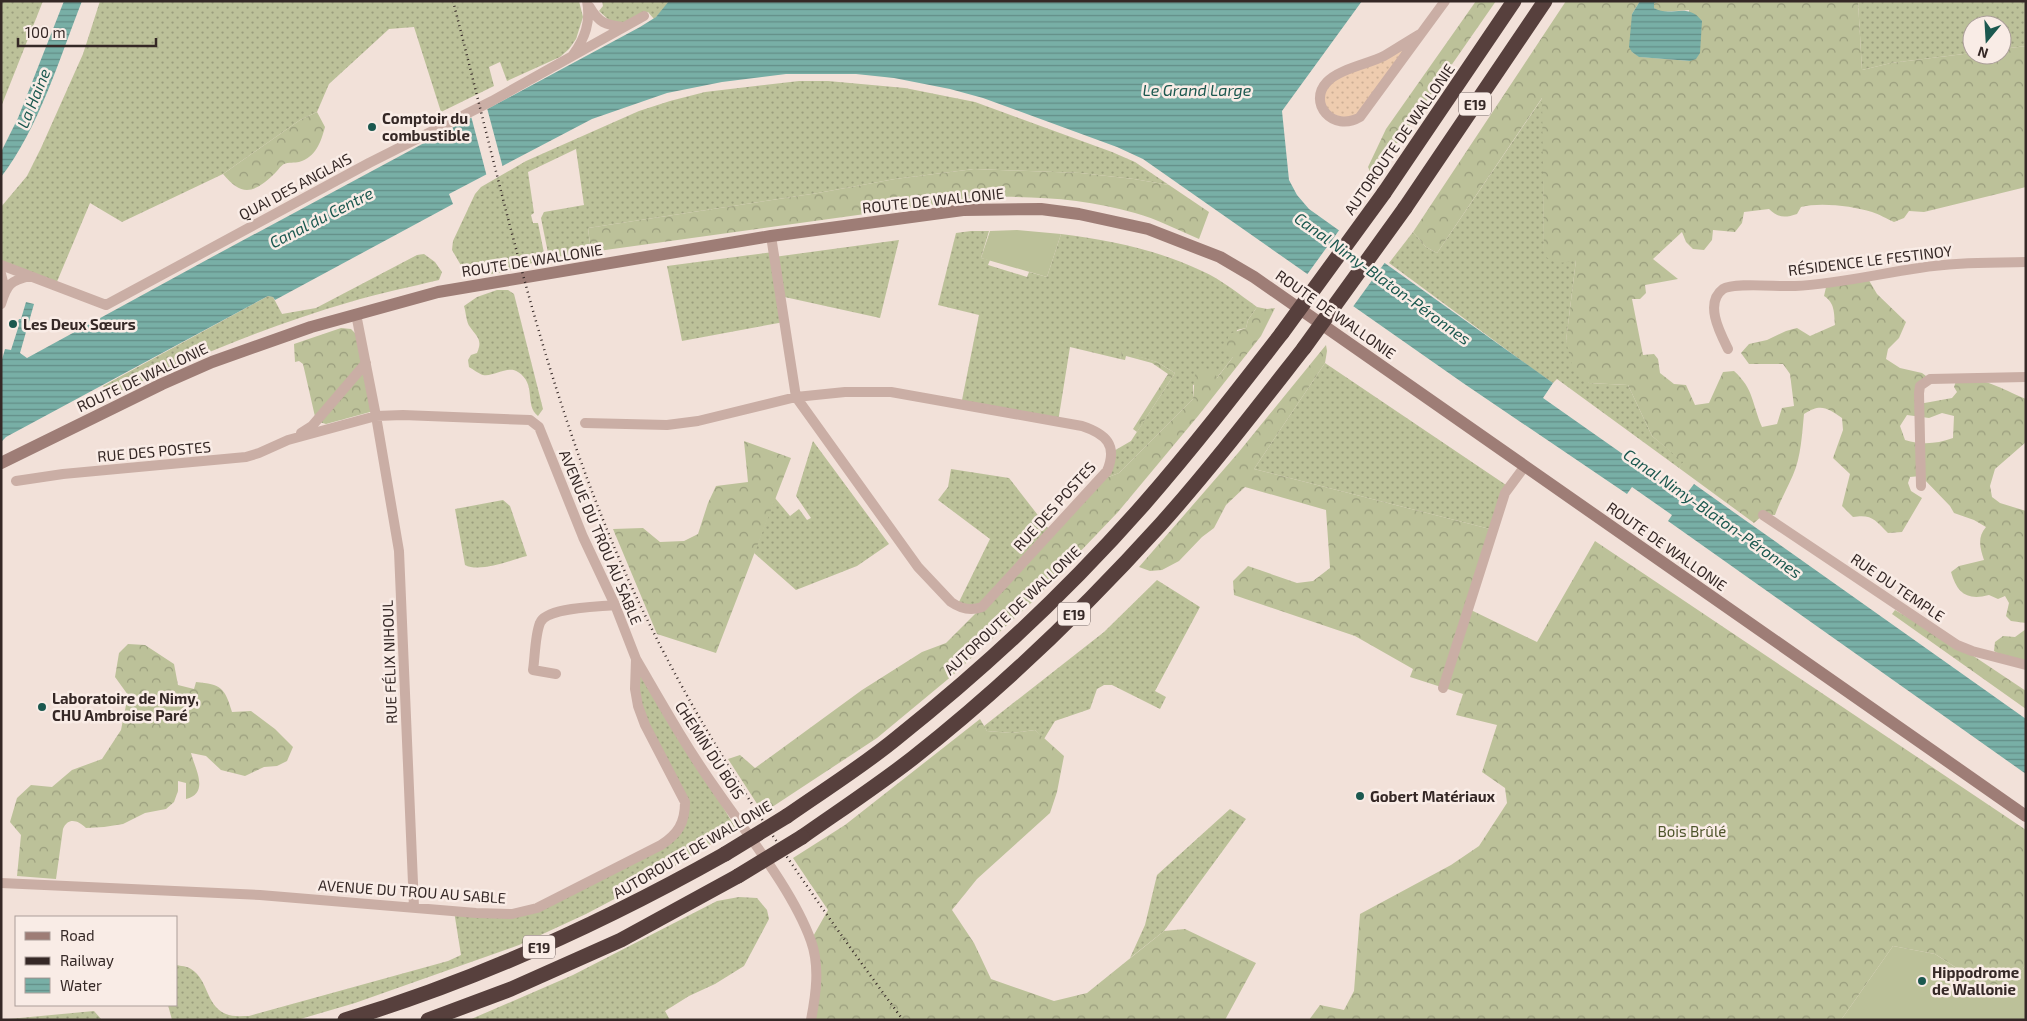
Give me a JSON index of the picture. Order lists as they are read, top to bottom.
{
  "streets": {
    "highway": ["E19", "AUTOROUTE DE WALLONIE"],
    "main road": ["ROUTE DE WALLONIE"],
    "street": [
      "QUAI DES ANGLAIS",
      "RÉSIDENCE LE FESTINOY",
      "RUE DES POSTES",
      "AVENUE DU TROU AU SABLE",
      "RUE DU TEMPLE",
      "RUE FÉLIX NIHOUL",
      "CHEMIN DU BOIS"
    ]
  },
  "crossings": [
    ["ROUTE DE WALLONIE", "RUE DES POSTES"],
    ["RUE DES POSTES", "AVENUE DU TROU AU SABLE"],
    ["RUE DES POSTES", "RUE FÉLIX NIHOUL"],
    ["AVENUE DU TROU AU SABLE", "RUE FÉLIX NIHOUL"],
    ["AVENUE DU TROU AU SABLE", "CHEMIN DU BOIS"]
  ],
  "water": [
    "Le Grand Large",
    "La Haine",
    "Canal du Centre",
    "Canal Nimy-Blaton-Péronnes"
  ],
  "parks": ["Bois Brûlé"],
  "places": [
    "Comptoir du combustible",
    "Les Deux Sœurs",
    "Laboratoire de Nimy, CHU Ambroise Paré",
    "Gobert Matériaux",
    "Hippodrome de Wallonie"
  ],
  "legend": ["Road", "Railway", "Water"],
  "scale_bar": "100 m",
  "north": "bottom"
}
